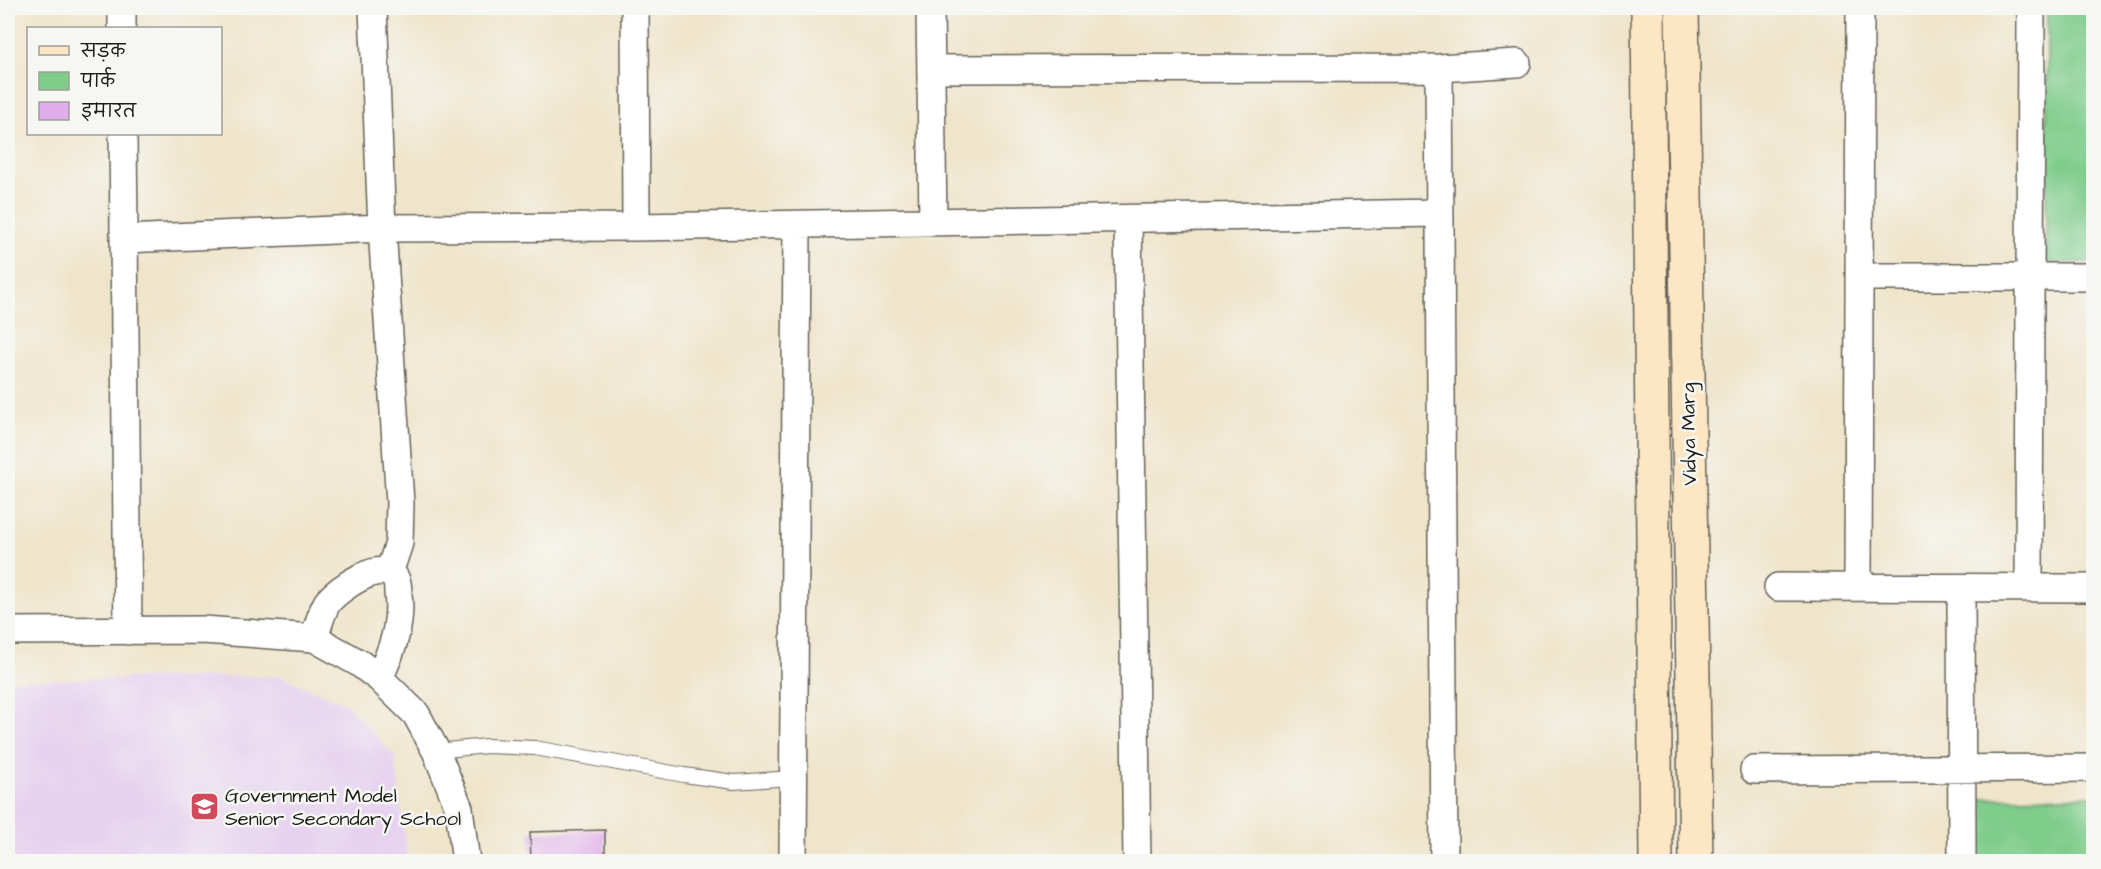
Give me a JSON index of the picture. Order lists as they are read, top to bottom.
{
  "streets": {
    "main road": ["Vidya Marg"]
  },
  "places": {
    "school or university": ["Government Model Senior Secondary School"]
  },
  "legend": ["सड़क", "पार्क", "इमारत"]
}
